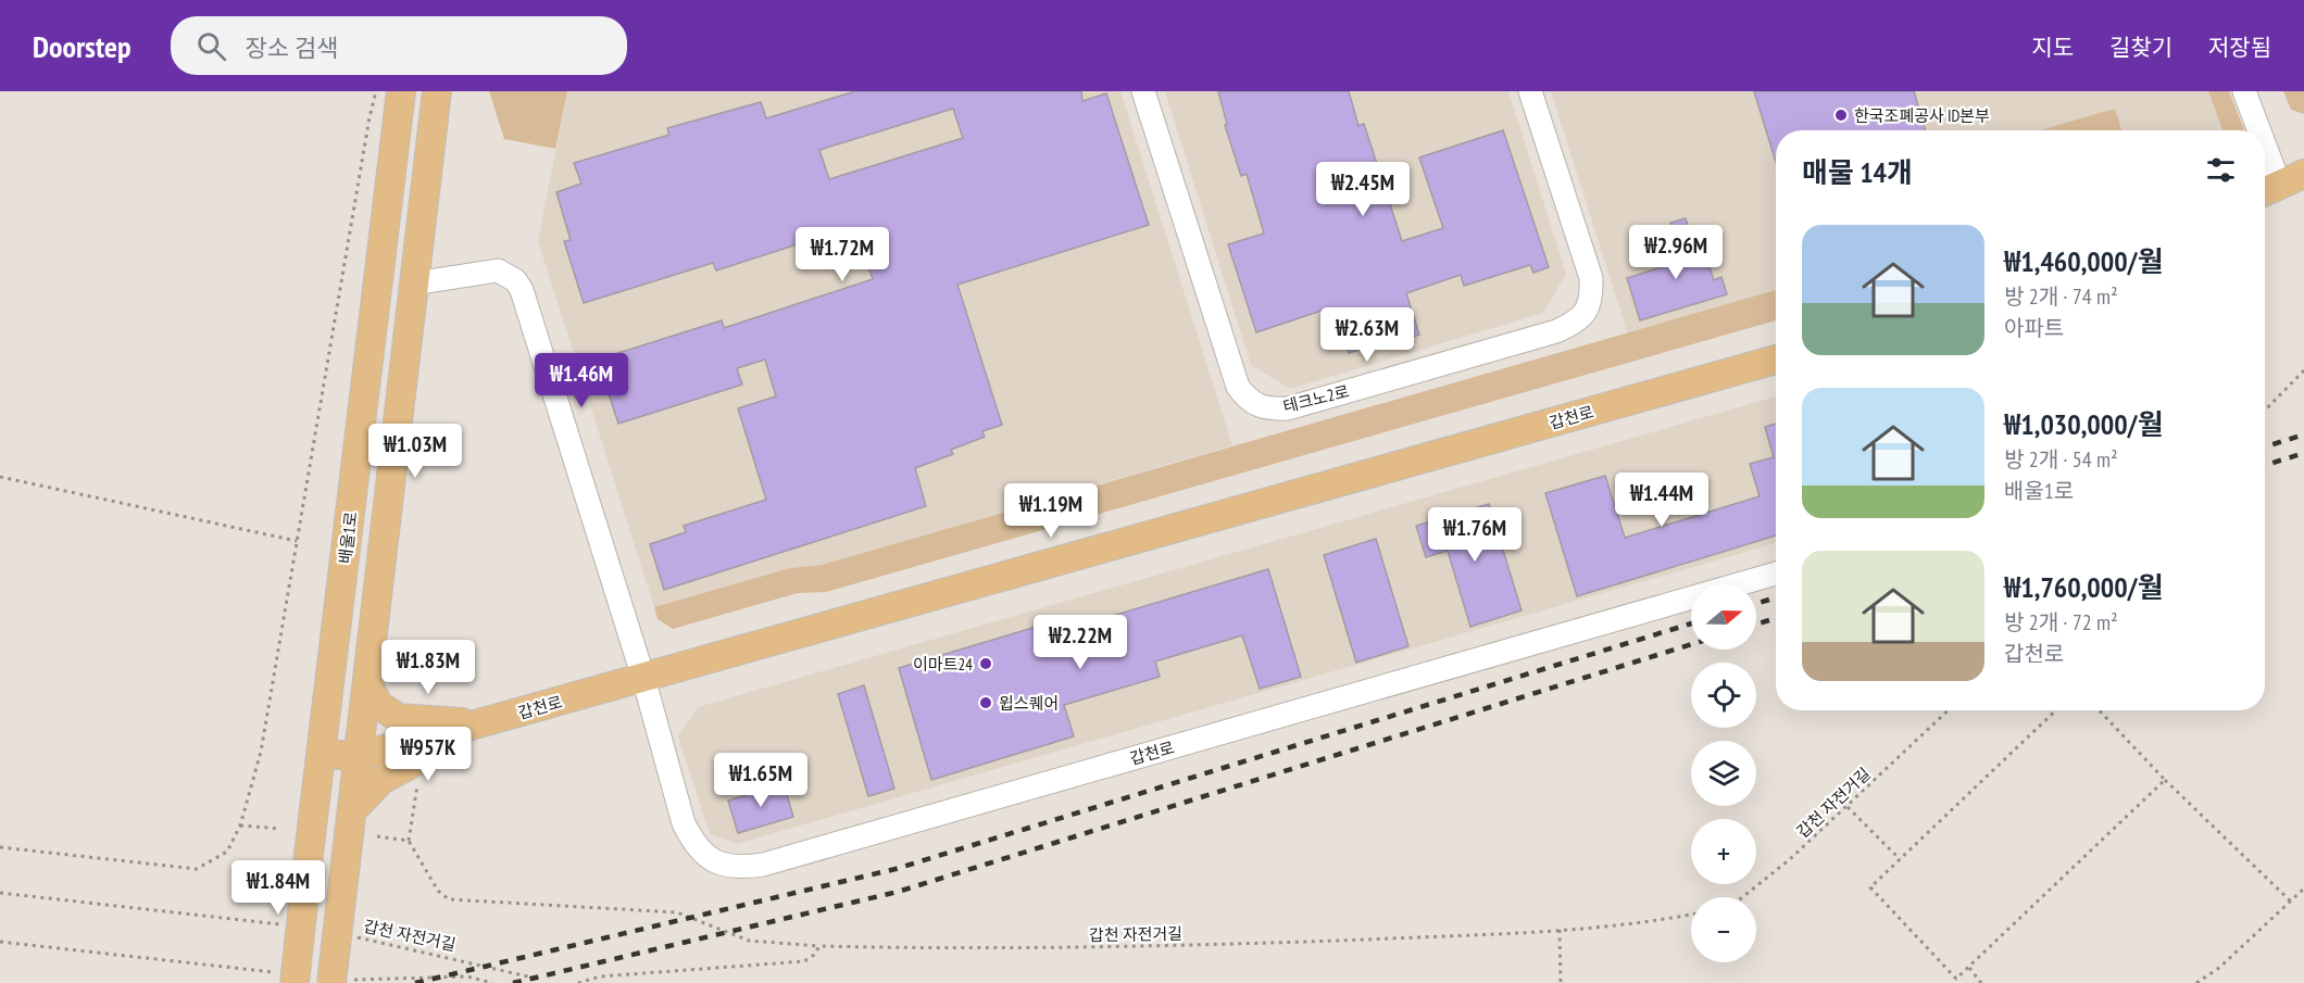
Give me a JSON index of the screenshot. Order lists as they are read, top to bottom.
{
  "streets": {
    "main road": ["갑천로", "배울1로"],
    "street": ["테크노2로"],
    "path": ["갑천 자전거길"]
  },
  "crossings": [
    ["갑천로", "배울1로"]
  ],
  "places": ["한국조폐공사 ID본부", "이마트24", "윕스퀘어"],
  "north": "right",
  "page": {
    "header": "Doorstep",
    "search": "장소 검색",
    "nav": ["지도", "길찾기", "저장됨"],
    "heading": "매물 14개",
    "price": [
      "₩2.45M",
      "₩2.96M",
      "₩1.72M",
      "₩2.63M",
      "₩1.46M",
      "₩1.03M",
      "₩1.44M",
      "₩1.19M",
      "₩1.76M",
      "₩2.22M",
      "₩1.83M",
      "₩957K",
      "₩1.65M",
      "₩1.84M"
    ],
    "list": [
      {
        "name": "₩1,460,000/월",
        "note": "방 2개 · 74 m² · 아파트"
      },
      {
        "name": "₩1,030,000/월",
        "note": "방 2개 · 54 m² · 배울1로"
      },
      {
        "name": "₩1,760,000/월",
        "note": "방 2개 · 72 m² · 갑천로"
      }
    ],
    "map_buttons": ["+", "−"]
  }
}
